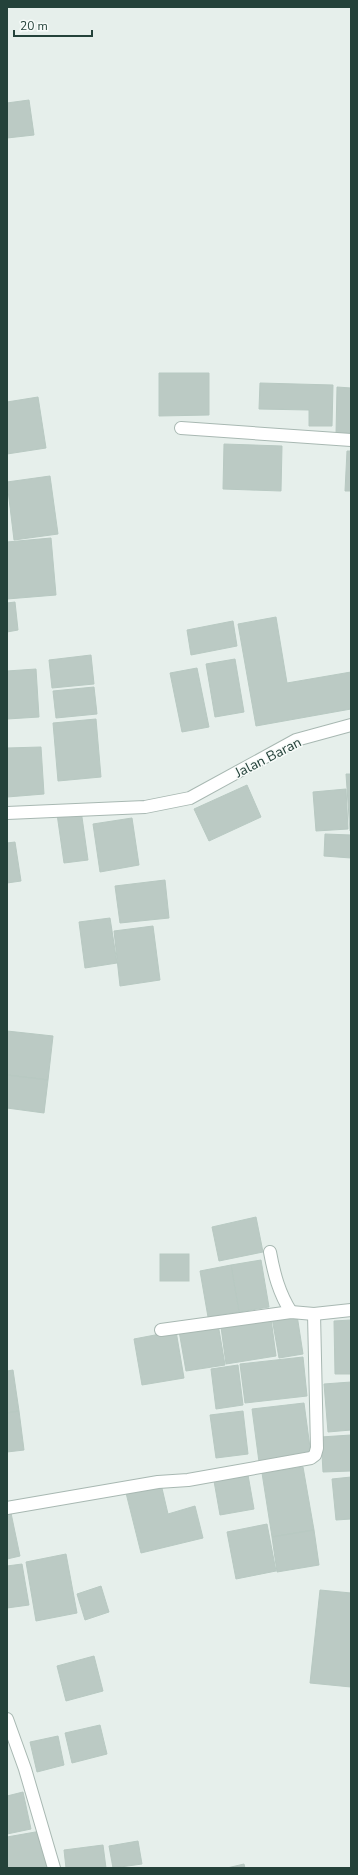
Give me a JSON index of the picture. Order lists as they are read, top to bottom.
{
  "streets": {
    "street": ["Jalan Baran"]
  },
  "scale_bar": "20 m"
}
